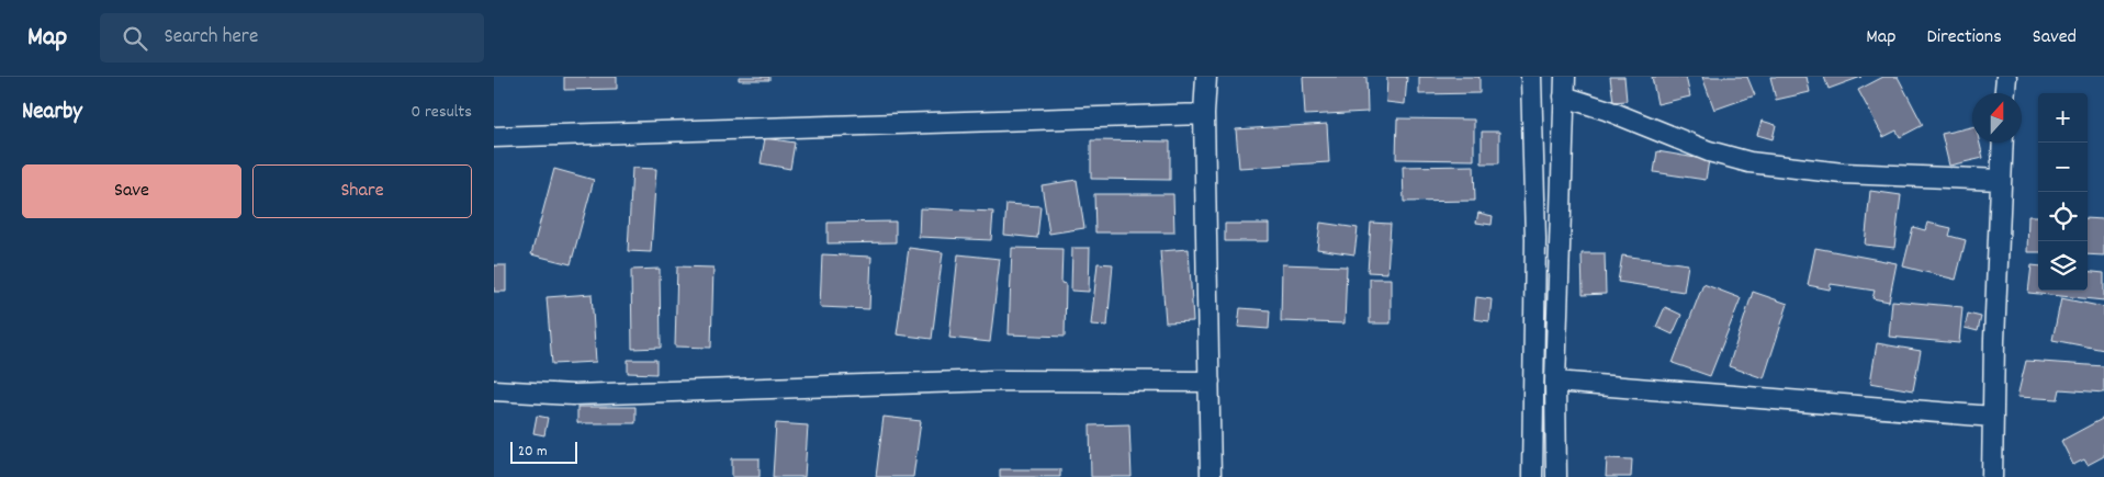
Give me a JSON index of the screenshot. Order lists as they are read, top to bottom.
{
  "scale_bar": "20 m",
  "north": "top",
  "page": {
    "header": "Map",
    "search": "Search here",
    "nav": ["Map", "Directions", "Saved"],
    "heading": ["Nearby", "0 results"],
    "map_buttons": ["+", "−"],
    "buttons": ["Save", "Share"],
    "scale": "20 m"
  }
}
